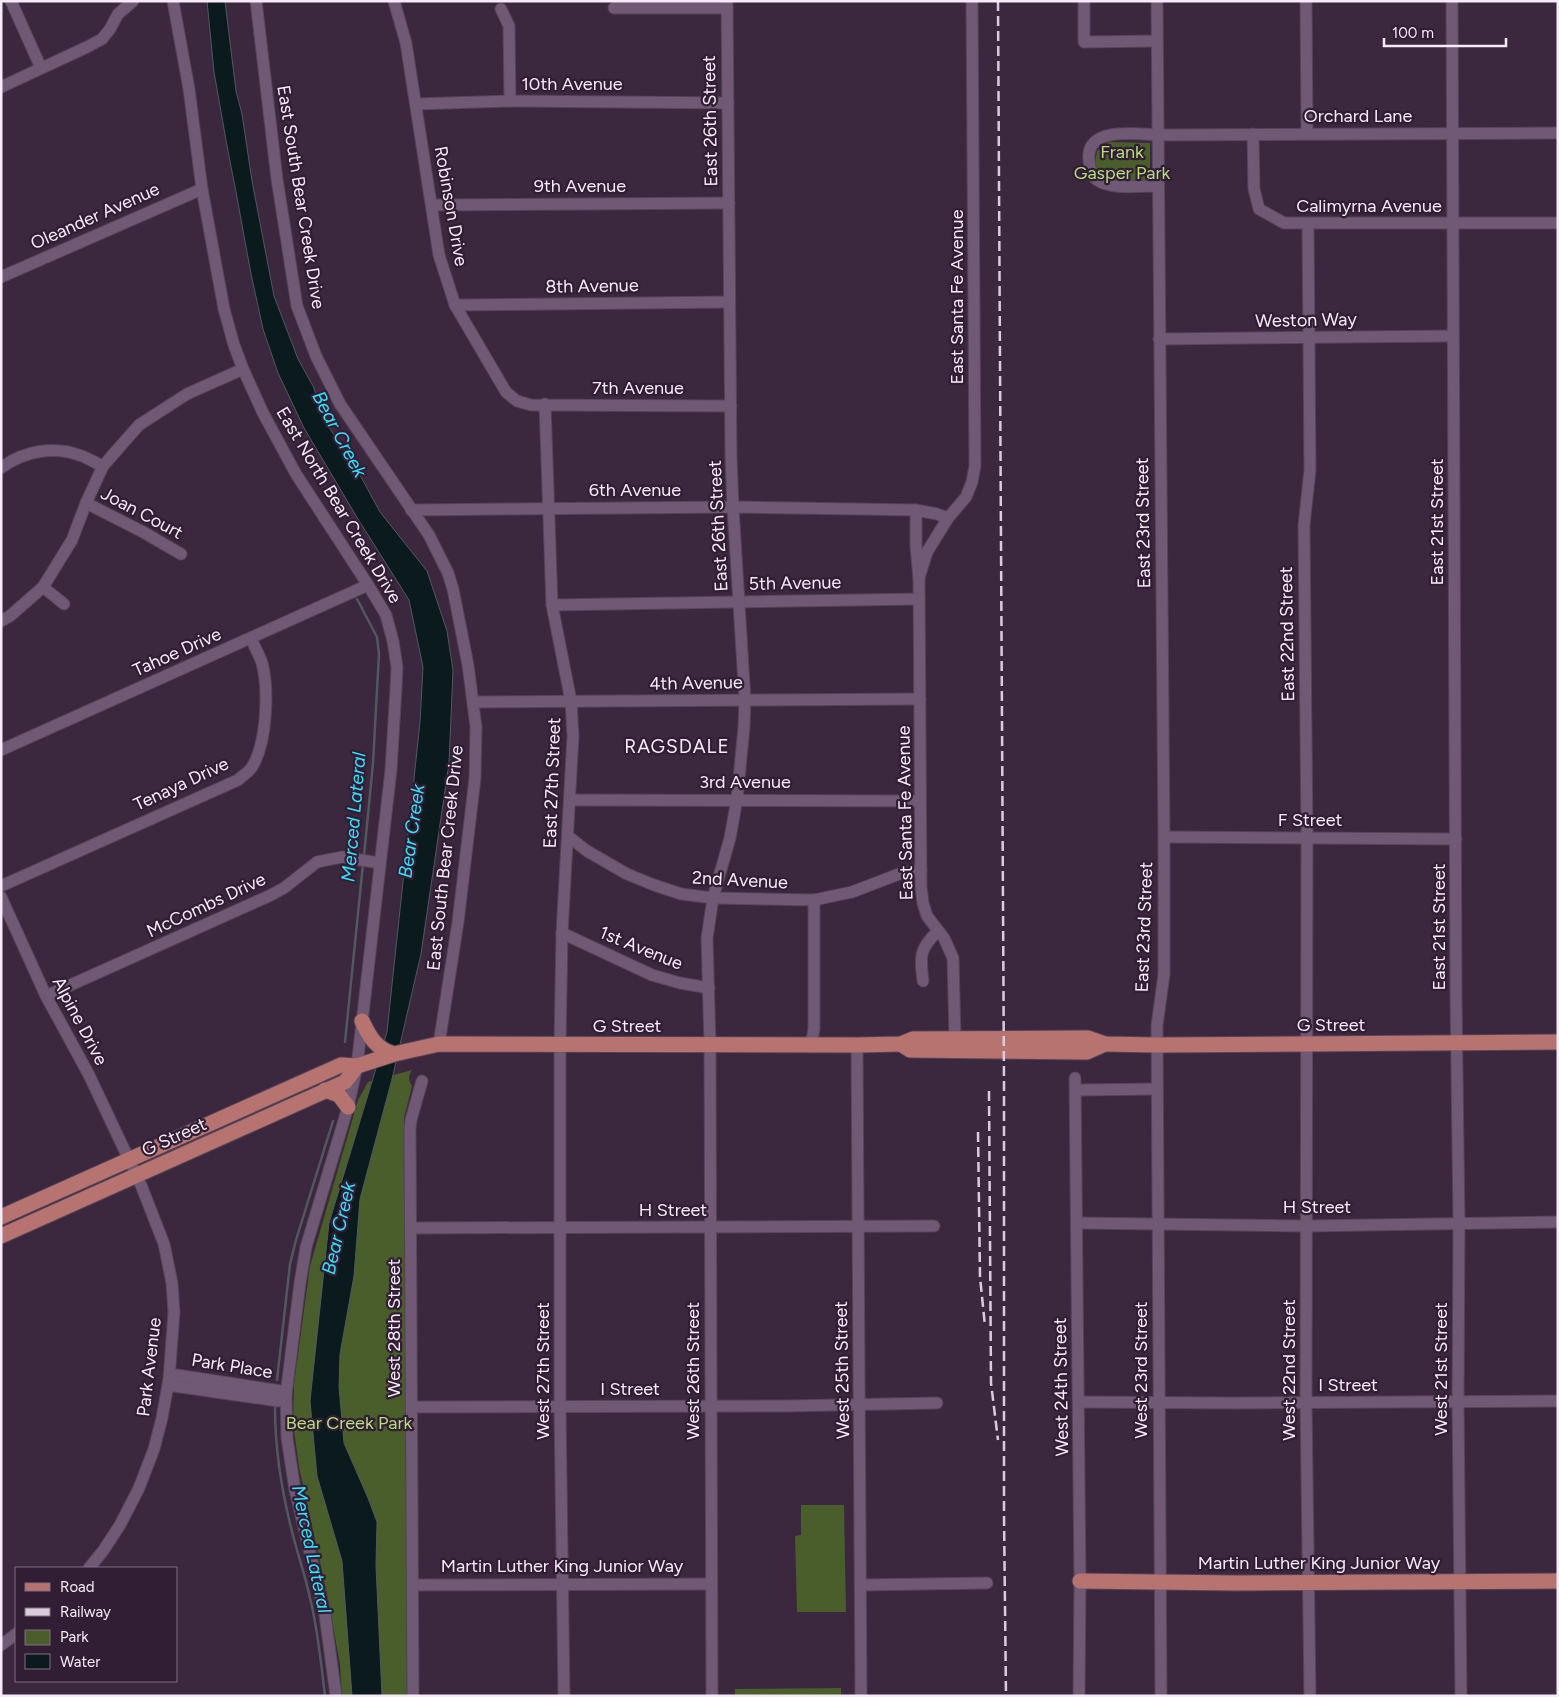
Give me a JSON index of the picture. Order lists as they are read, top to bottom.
{
  "streets": {
    "main road": ["G Street", "Martin Luther King Junior Way"],
    "street": [
      "10th Avenue",
      "Orchard Lane",
      "East 26th Street",
      "9th Avenue",
      "East South Bear Creek Drive",
      "Robinson Drive",
      "Calimyrna Avenue",
      "Oleander Avenue",
      "8th Avenue",
      "East Santa Fe Avenue",
      "Weston Way",
      "7th Avenue",
      "6th Avenue",
      "East North Bear Creek Drive",
      "Joan Court",
      "East 21st Street",
      "East 23rd Street",
      "5th Avenue",
      "East 22nd Street",
      "Tahoe Drive",
      "4th Avenue",
      "3rd Avenue",
      "East 27th Street",
      "Tenaya Drive",
      "F Street",
      "2nd Avenue",
      "McCombs Drive",
      "1st Avenue",
      "Alpine Drive",
      "H Street",
      "West 28th Street",
      "Park Place",
      "Park Avenue",
      "West 21st Street",
      "West 25th Street",
      "West 23rd Street",
      "West 22nd Street",
      "West 27th Street",
      "West 26th Street",
      "I Street",
      "West 24th Street"
    ]
  },
  "crossings": [
    ["10th Avenue", "East 26th Street"],
    ["10th Avenue", "Robinson Drive"],
    ["Orchard Lane", "Calimyrna Avenue"],
    ["Orchard Lane", "East 21st Street"],
    ["Orchard Lane", "East 23rd Street"],
    ["East 26th Street", "9th Avenue"],
    ["East 26th Street", "8th Avenue"],
    ["East 26th Street", "7th Avenue"],
    ["East 26th Street", "6th Avenue"],
    ["East 26th Street", "5th Avenue"],
    ["East 26th Street", "4th Avenue"],
    ["East 26th Street", "3rd Avenue"],
    ["East 26th Street", "2nd Avenue"],
    ["East 26th Street", "1st Avenue"],
    ["East 26th Street", "G Street"],
    ["East 26th Street", "West 26th Street"],
    ["9th Avenue", "Robinson Drive"],
    ["East South Bear Creek Drive", "6th Avenue"],
    ["East South Bear Creek Drive", "4th Avenue"],
    ["East South Bear Creek Drive", "G Street"],
    ["Robinson Drive", "8th Avenue"],
    ["Robinson Drive", "7th Avenue"],
    ["Robinson Drive", "East 27th Street"],
    ["Calimyrna Avenue", "East 21st Street"],
    ["Calimyrna Avenue", "East 22nd Street"],
    ["Oleander Avenue", "East North Bear Creek Drive"],
    ["East Santa Fe Avenue", "6th Avenue"],
    ["East Santa Fe Avenue", "5th Avenue"],
    ["East Santa Fe Avenue", "4th Avenue"],
    ["East Santa Fe Avenue", "3rd Avenue"],
    ["East Santa Fe Avenue", "2nd Avenue"],
    ["East Santa Fe Avenue", "G Street"],
    ["Weston Way", "East 21st Street"],
    ["Weston Way", "East 23rd Street"],
    ["Weston Way", "East 22nd Street"],
    ["7th Avenue", "East 27th Street"],
    ["6th Avenue", "East 27th Street"],
    ["East North Bear Creek Drive", "Tahoe Drive"],
    ["East North Bear Creek Drive", "McCombs Drive"],
    ["East North Bear Creek Drive", "G Street"],
    ["East North Bear Creek Drive", "Park Place"],
    ["East 21st Street", "F Street"],
    ["East 21st Street", "G Street"],
    ["East 21st Street", "West 21st Street"],
    ["East 23rd Street", "F Street"],
    ["East 23rd Street", "G Street"],
    ["East 23rd Street", "West 23rd Street"],
    ["5th Avenue", "East 27th Street"],
    ["East 22nd Street", "F Street"],
    ["East 22nd Street", "G Street"],
    ["East 22nd Street", "West 22nd Street"],
    ["Tahoe Drive", "Tenaya Drive"],
    ["4th Avenue", "East 27th Street"],
    ["3rd Avenue", "East 27th Street"],
    ["East 27th Street", "2nd Avenue"],
    ["East 27th Street", "1st Avenue"],
    ["East 27th Street", "G Street"],
    ["East 27th Street", "West 27th Street"],
    ["McCombs Drive", "Alpine Drive"],
    ["Alpine Drive", "G Street"],
    ["Alpine Drive", "Park Avenue"],
    ["G Street", "Park Avenue"],
    ["G Street", "West 21st Street"],
    ["G Street", "West 25th Street"],
    ["G Street", "West 23rd Street"],
    ["G Street", "West 22nd Street"],
    ["G Street", "West 27th Street"],
    ["G Street", "West 26th Street"],
    ["H Street", "West 28th Street"],
    ["H Street", "West 21st Street"],
    ["H Street", "West 25th Street"],
    ["H Street", "West 23rd Street"],
    ["H Street", "West 22nd Street"],
    ["H Street", "West 27th Street"],
    ["H Street", "West 26th Street"],
    ["H Street", "West 24th Street"],
    ["West 28th Street", "I Street"],
    ["West 28th Street", "Martin Luther King Junior Way"],
    ["Park Place", "Park Avenue"],
    ["West 21st Street", "I Street"],
    ["West 21st Street", "Martin Luther King Junior Way"],
    ["West 25th Street", "I Street"],
    ["West 23rd Street", "I Street"],
    ["West 23rd Street", "Martin Luther King Junior Way"],
    ["West 22nd Street", "I Street"],
    ["West 22nd Street", "Martin Luther King Junior Way"],
    ["West 27th Street", "I Street"],
    ["West 27th Street", "Martin Luther King Junior Way"],
    ["West 26th Street", "I Street"],
    ["West 26th Street", "Martin Luther King Junior Way"],
    ["I Street", "West 24th Street"],
    ["West 24th Street", "Martin Luther King Junior Way"]
  ],
  "districts": ["RAGSDALE"],
  "water": ["Bear Creek", "Merced Lateral"],
  "parks": ["Frank Gasper Park", "Bear Creek Park"],
  "legend": [
    "Road",
    "Railway",
    "Park",
    "Water"
  ],
  "scale_bar": "100 m"
}
